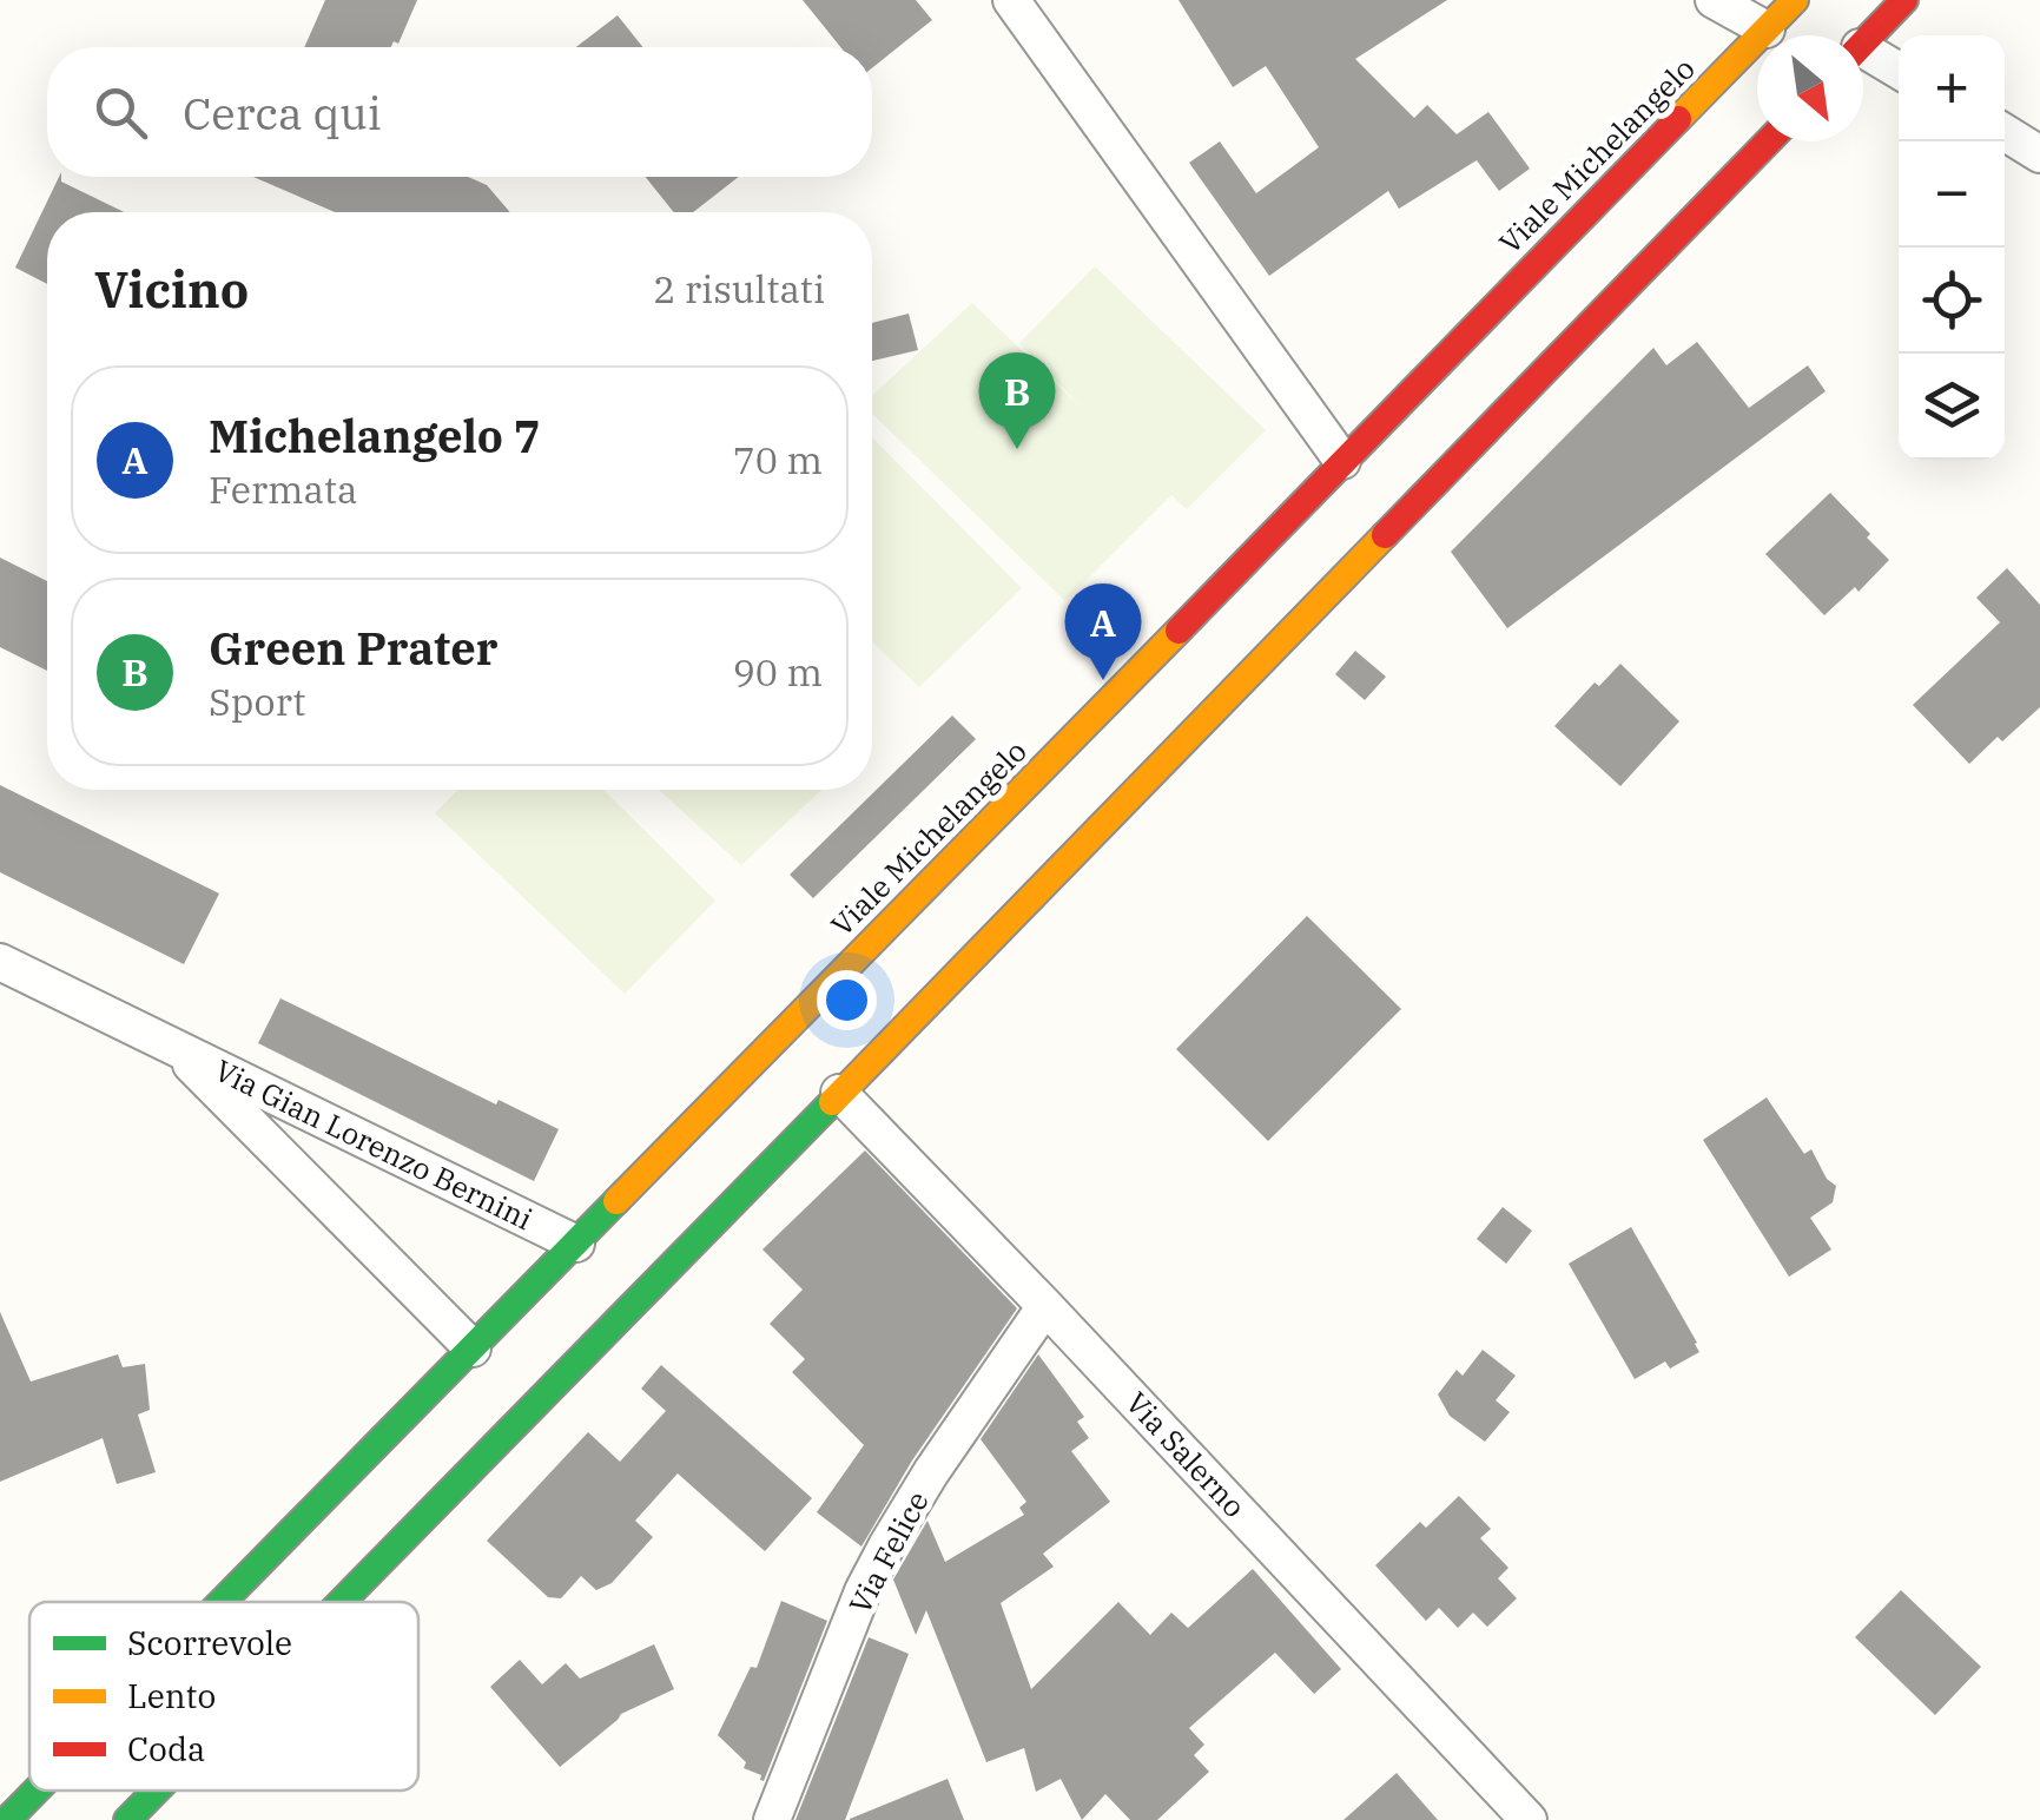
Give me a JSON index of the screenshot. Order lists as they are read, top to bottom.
{
  "streets": {
    "street": [
      "Viale Michelangelo",
      "Via Gian Lorenzo Bernini",
      "Via Salerno",
      "Via Felice"
    ]
  },
  "crossings": [
    ["Viale Michelangelo", "Via Gian Lorenzo Bernini"],
    ["Via Salerno", "Via Felice"]
  ],
  "legend": ["Scorrevole", "Lento", "Coda"],
  "north": "bottom right",
  "page": {
    "map_buttons": ["+", "−"],
    "search": "Cerca qui",
    "heading": ["Vicino", "2 risultati"],
    "pins": ["B", "A"],
    "list": [
      {
        "mark": "A",
        "name": "Michelangelo 7",
        "note": "Fermata",
        "value": "70 m"
      },
      {
        "mark": "B",
        "name": "Green Prater",
        "note": "Sport",
        "value": "90 m"
      }
    ]
  }
}
